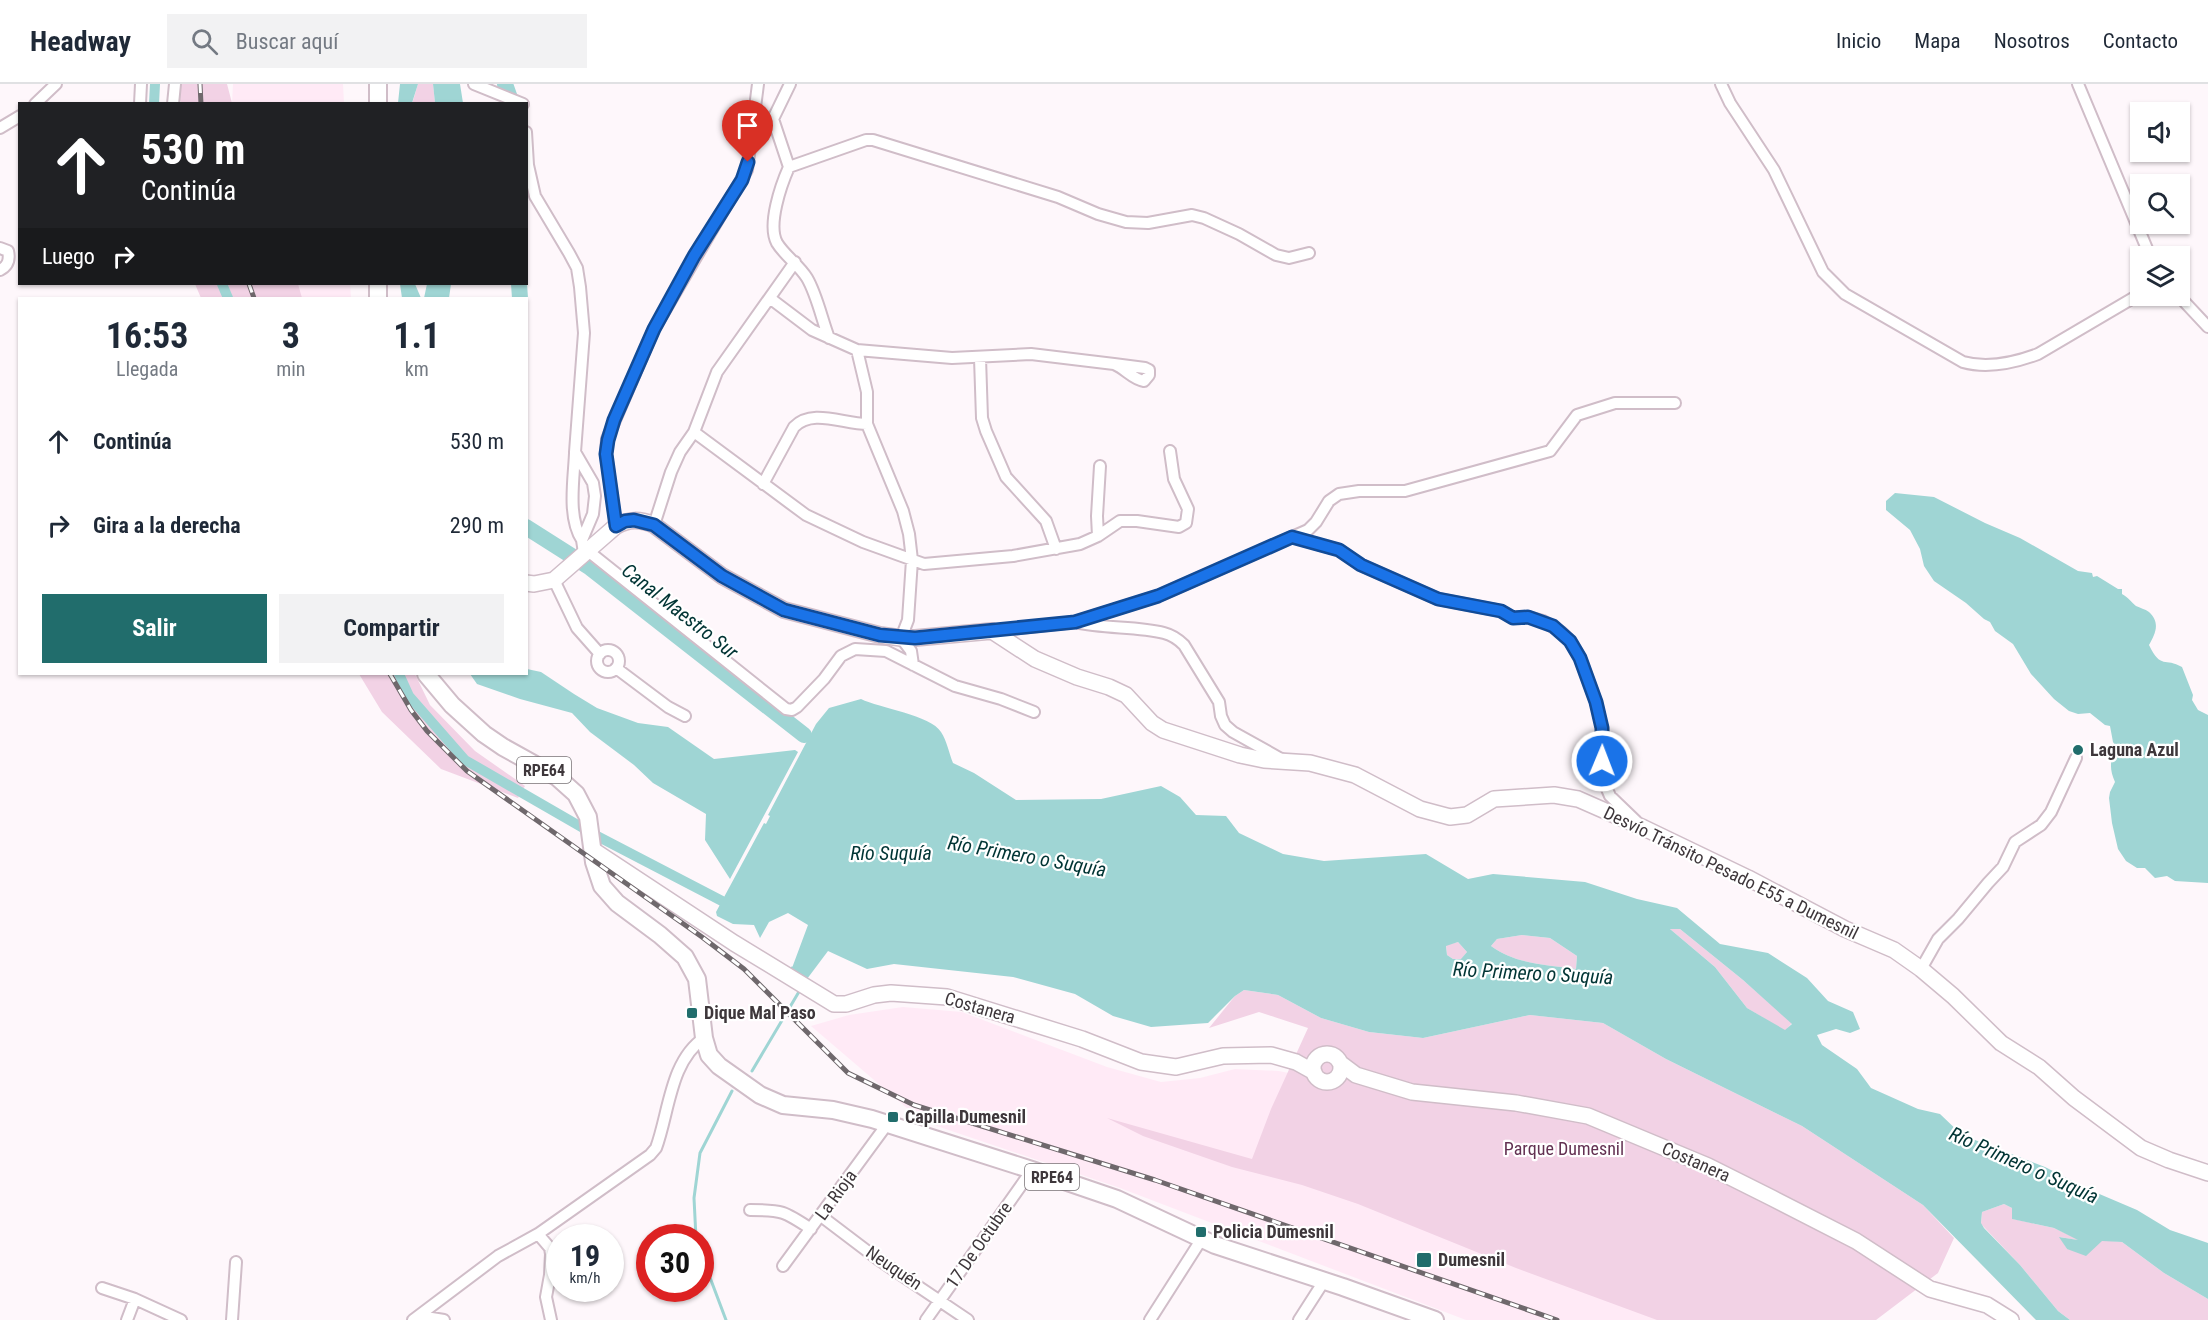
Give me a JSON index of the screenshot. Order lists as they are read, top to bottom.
{
  "streets": {
    "main road": ["RPE64"],
    "street": [
      "Desvío Tránsito Pesado E55 a Dumesnil",
      "Costanera",
      "La Rioja",
      "17 De Octubre",
      "Neuquén"
    ]
  },
  "crossings": [
    ["RPE64", "Costanera"],
    ["RPE64", "La Rioja"],
    ["RPE64", "17 De Octubre"],
    ["La Rioja", "Neuquén"],
    ["17 De Octubre", "Neuquén"]
  ],
  "water": ["Canal Maestro Sur", "Río Suquía", "Río Primero o Suquía"],
  "parks": ["Parque Dumesnil"],
  "places": {
    "other": ["Laguna Azul"],
    "transit": [
      "Dique Mal Paso",
      "Capilla Dumesnil",
      "Policia Dumesnil",
      "Dumesnil"
    ]
  },
  "page": {
    "header": "Headway",
    "search": "Buscar aquí",
    "nav": [
      "Inicio",
      "Mapa",
      "Nosotros",
      "Contacto"
    ],
    "turn": ["530 m", "Continúa"],
    "then": "Luego",
    "eta": [
      "16:53",
      "Llegada",
      "3",
      "min",
      "1.1",
      "km"
    ],
    "list": [
      {
        "name": "Continúa",
        "value": "530 m"
      },
      {
        "name": "Gira a la derecha",
        "value": "290 m"
      }
    ],
    "buttons": ["Salir", "Compartir"],
    "speed": "19 km/h",
    "limit": "30"
  }
}
